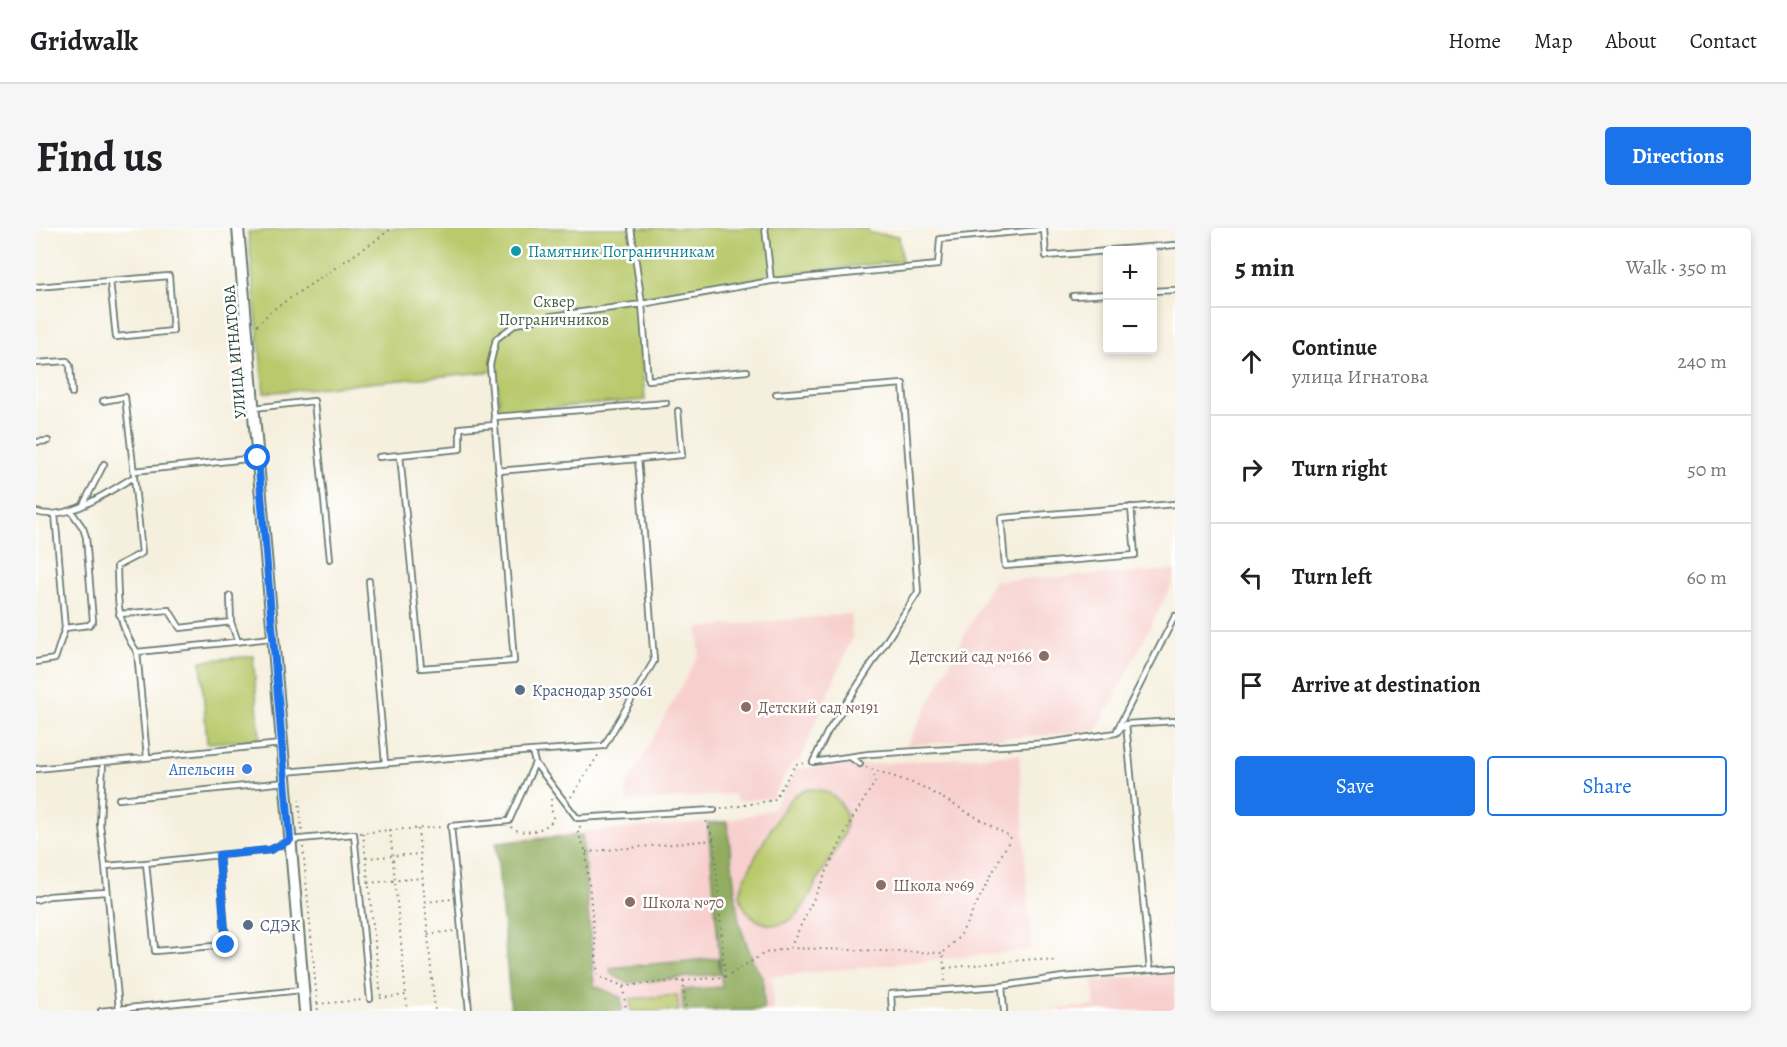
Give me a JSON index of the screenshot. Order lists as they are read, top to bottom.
{
  "streets": {
    "street": ["УЛИЦА ИГНАТОВА"]
  },
  "parks": ["Сквер Пограничников"],
  "places": [
    "Памятник Пограничникам",
    "Детский сад №166",
    "Краснодар 350061",
    "Детский сад №191",
    "Апельсин",
    "Школа №69",
    "Школа №70",
    "СДЭК"
  ],
  "page": {
    "header": "Gridwalk",
    "nav": [
      "Home",
      "Map",
      "About",
      "Contact"
    ],
    "buttons": [
      "Directions",
      ["Save", "Share"]
    ],
    "title": "Find us",
    "heading": ["5 min", "Walk · 350 m"],
    "map_buttons": ["+", "−"],
    "list": [
      ["Continue", "улица Игнатова", "240 m"],
      ["Turn right", "50 m"],
      ["Turn left", "60 m"],
      "Arrive at destination"
    ]
  }
}
